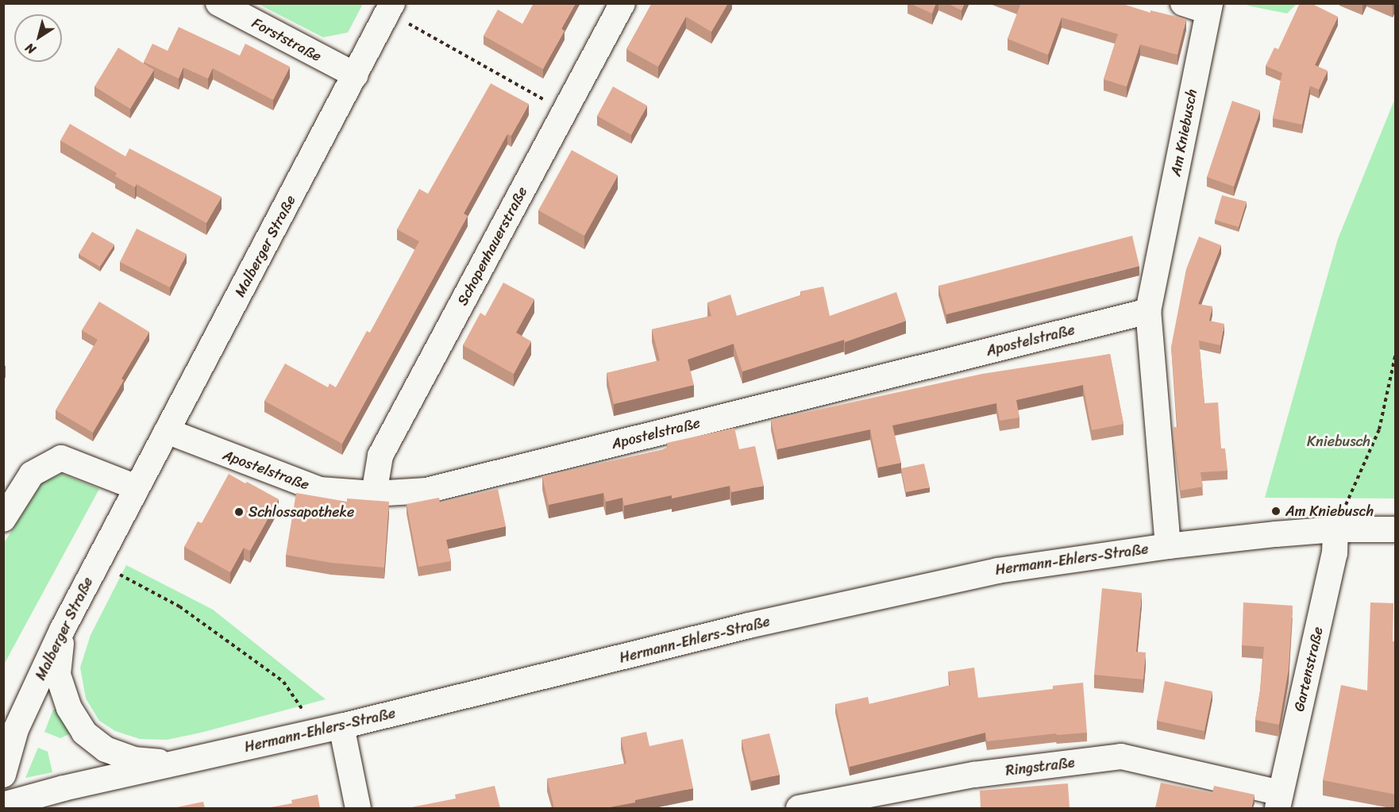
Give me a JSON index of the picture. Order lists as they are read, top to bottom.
{
  "streets": {
    "street": [
      "Forststraße",
      "Am Kniebusch",
      "Malberger Straße",
      "Schopenhauerstraße",
      "Apostelstraße",
      "Hermann-Ehlers-Straße",
      "Gartenstraße",
      "Ringstraße"
    ]
  },
  "crossings": [
    ["Forststraße", "Malberger Straße"],
    ["Am Kniebusch", "Apostelstraße"],
    ["Am Kniebusch", "Hermann-Ehlers-Straße"],
    ["Malberger Straße", "Apostelstraße"],
    ["Schopenhauerstraße", "Apostelstraße"],
    ["Hermann-Ehlers-Straße", "Gartenstraße"],
    ["Gartenstraße", "Ringstraße"]
  ],
  "parks": ["Kniebusch"],
  "places": ["Am Kniebusch", "Schlossapotheke"],
  "north": "bottom left"
}
